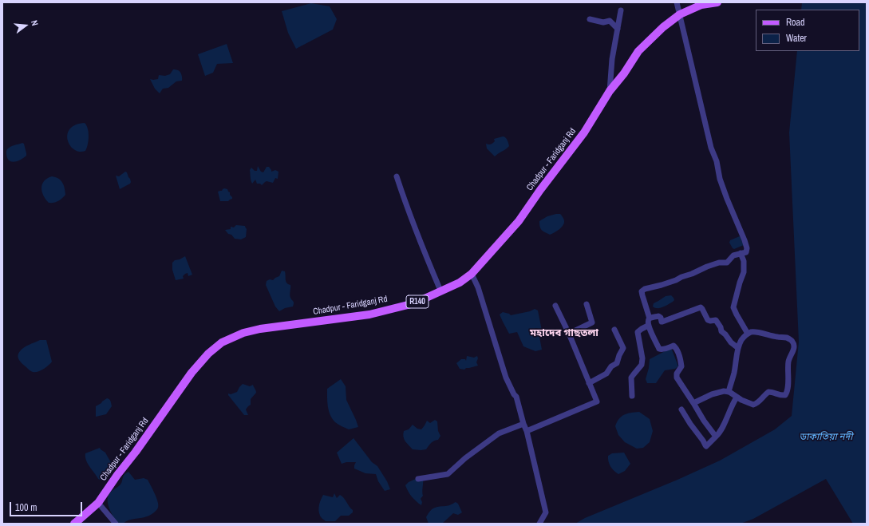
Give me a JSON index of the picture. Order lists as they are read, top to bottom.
{
  "streets": {
    "main road": ["Chadpur - Faridganj Rd", "R140"]
  },
  "districts": ["মহাদেব গাছতলা"],
  "water": ["ডাকাতিয়া নদী"],
  "legend": ["Road", "Water"],
  "scale_bar": "100 m",
  "north": "right"
}
